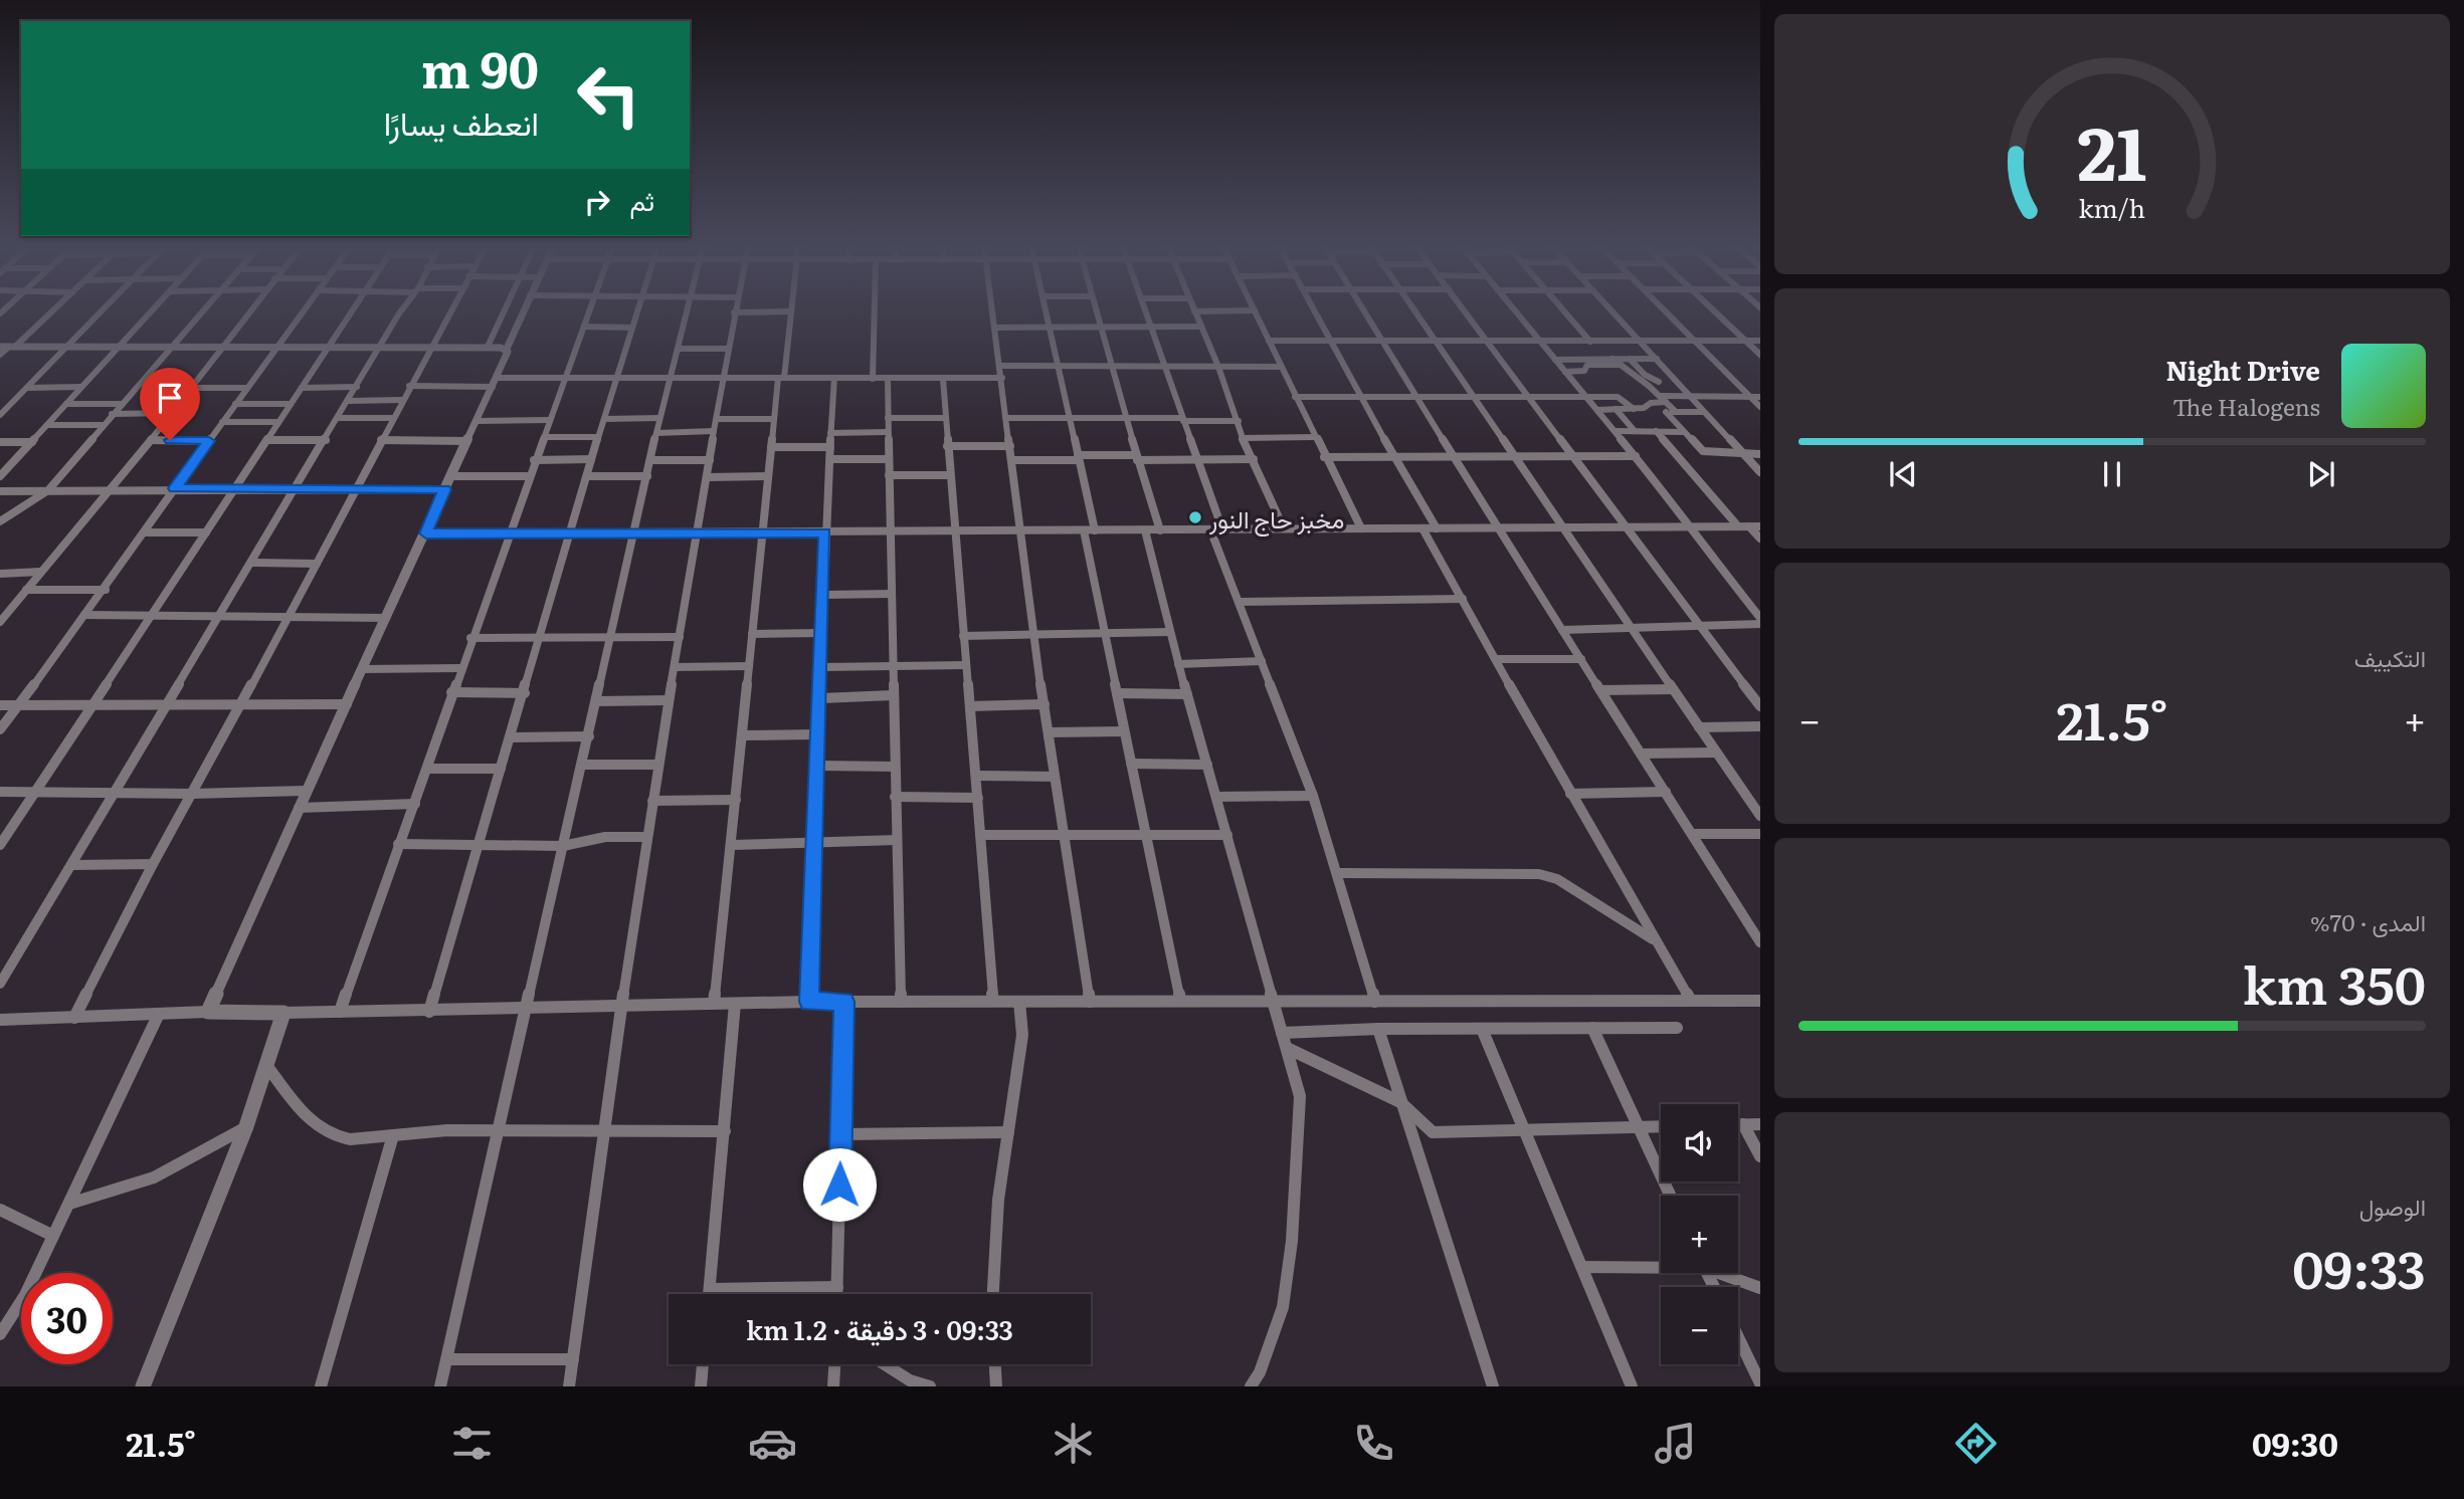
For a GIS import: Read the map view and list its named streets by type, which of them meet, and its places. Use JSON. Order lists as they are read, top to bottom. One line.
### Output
{"places":["مخبز حاج النور"],"page":{"turn":["90 m","انعطف يسارًا"],"then":"ثم","song":["Night Drive","The Halogens"],"tile":["التكييف",["المدى · 70%","350 km"],["الوصول","09:33"]],"heat":["−","21.5°","+"],"map_buttons":["+","−"],"limit":"30","trip":"09:33 · 3 دقيقة · 1.2 km","tabs":["09:30","21.5°"],"gauge":["21","km/h"]}}
